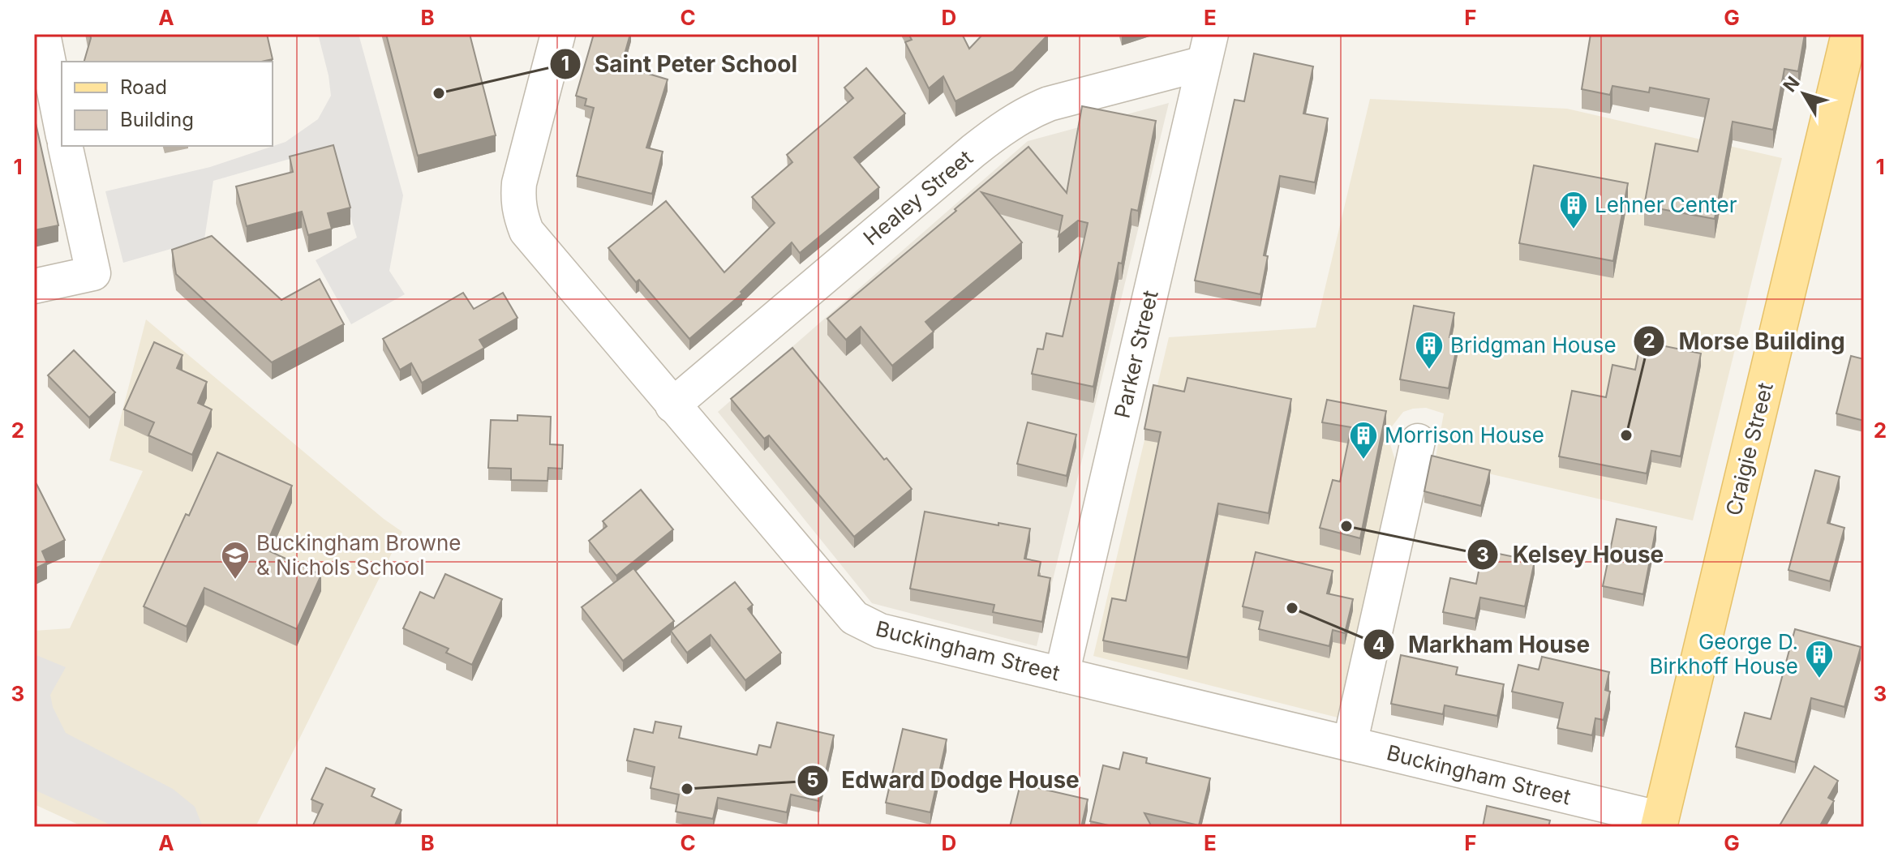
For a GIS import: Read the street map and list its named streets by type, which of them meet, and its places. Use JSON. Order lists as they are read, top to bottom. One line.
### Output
{"streets":{"main road":["Craigie Street"],"street":["Healey Street","Parker Street","Buckingham Street"]},"crossings":[["Healey Street","Parker Street"],["Healey Street","Buckingham Street"],["Parker Street","Buckingham Street"],["Craigie Street","Buckingham Street"]],"places":{"other":["Saint Peter School","Morse Building","Kelsey House","Markham House","Edward Dodge House"],"building":["Lehner Center","Bridgman House","Morrison House","George D. Birkhoff House"],"school or university":["Buckingham Browne & Nichols School"]},"legend":["Road","Building"],"north":"top left","grid":{"columns":["A","B","C","D","E","F","G"],"rows":["1","2","3"]}}
